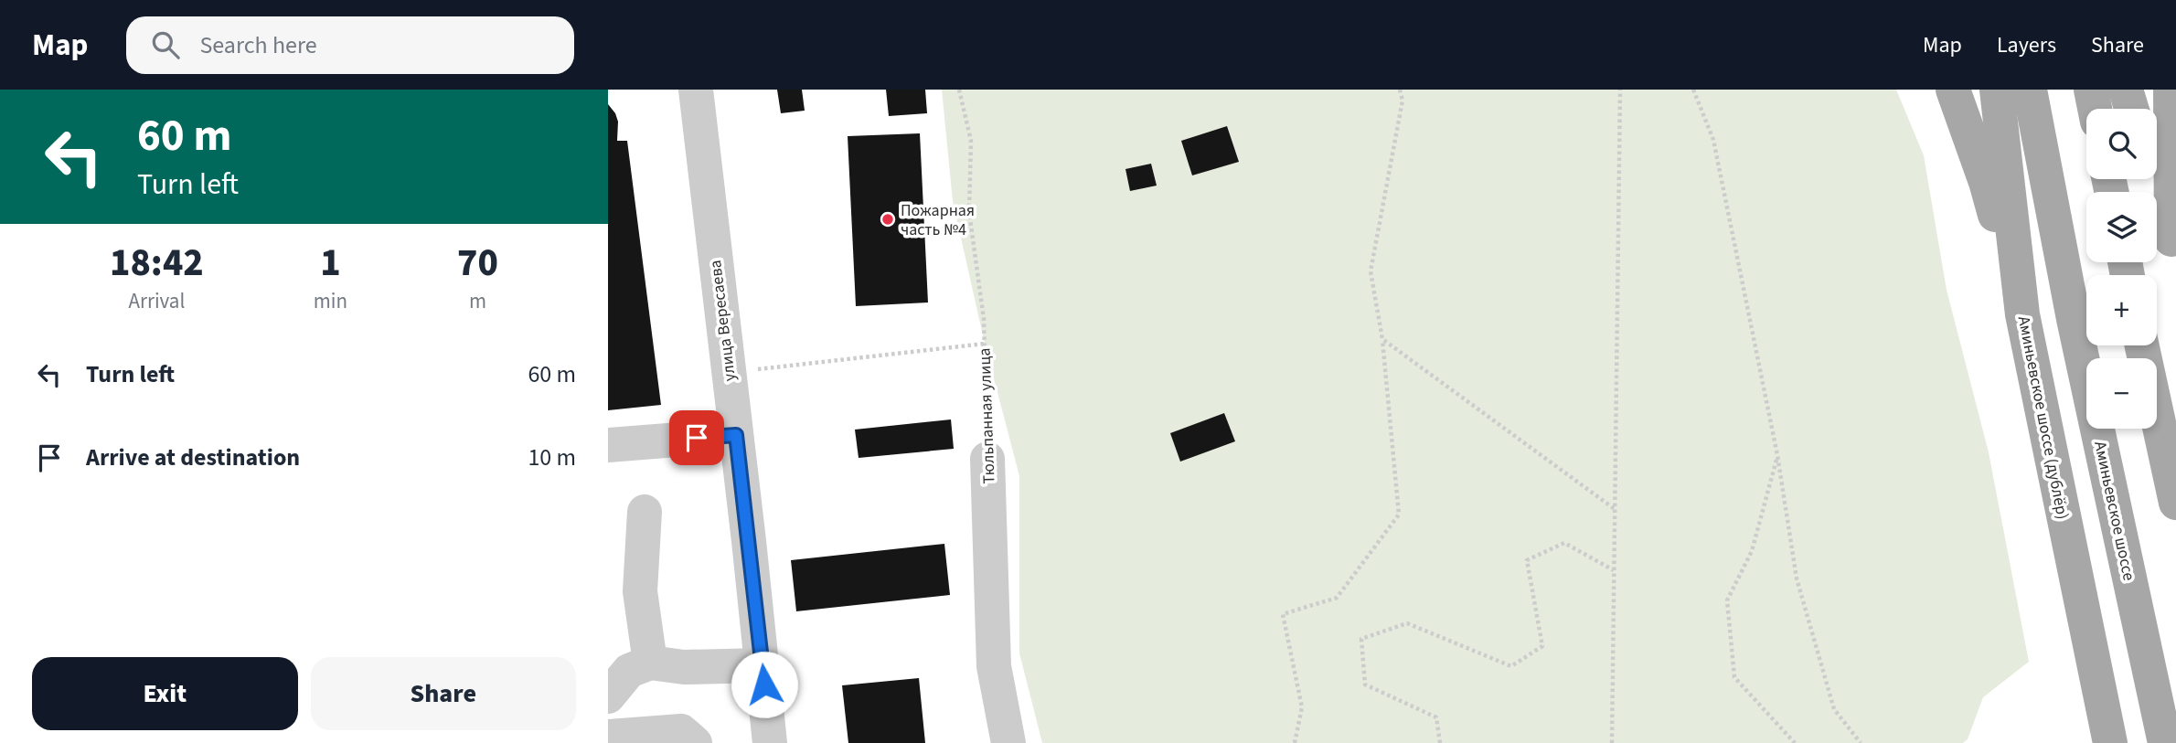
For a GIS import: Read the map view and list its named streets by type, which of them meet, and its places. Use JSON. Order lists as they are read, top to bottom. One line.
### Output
{"streets":{"main road":["Аминьевское шоссе (дублёр)","Аминьевское шоссе"],"street":["улица Вересаева","Тюльпанная улица"]},"places":["Пожарная часть №4"],"page":{"header":"Map","search":"Search here","nav":["Map","Layers","Share"],"turn":["60 m","Turn left"],"map_buttons":["+","−"],"eta":["18:42","Arrival","1","min","70","m"],"list":[{"name":"Turn left","value":"60 m"},{"name":"Arrive at destination","value":"10 m"}],"buttons":["Exit","Share"]}}
